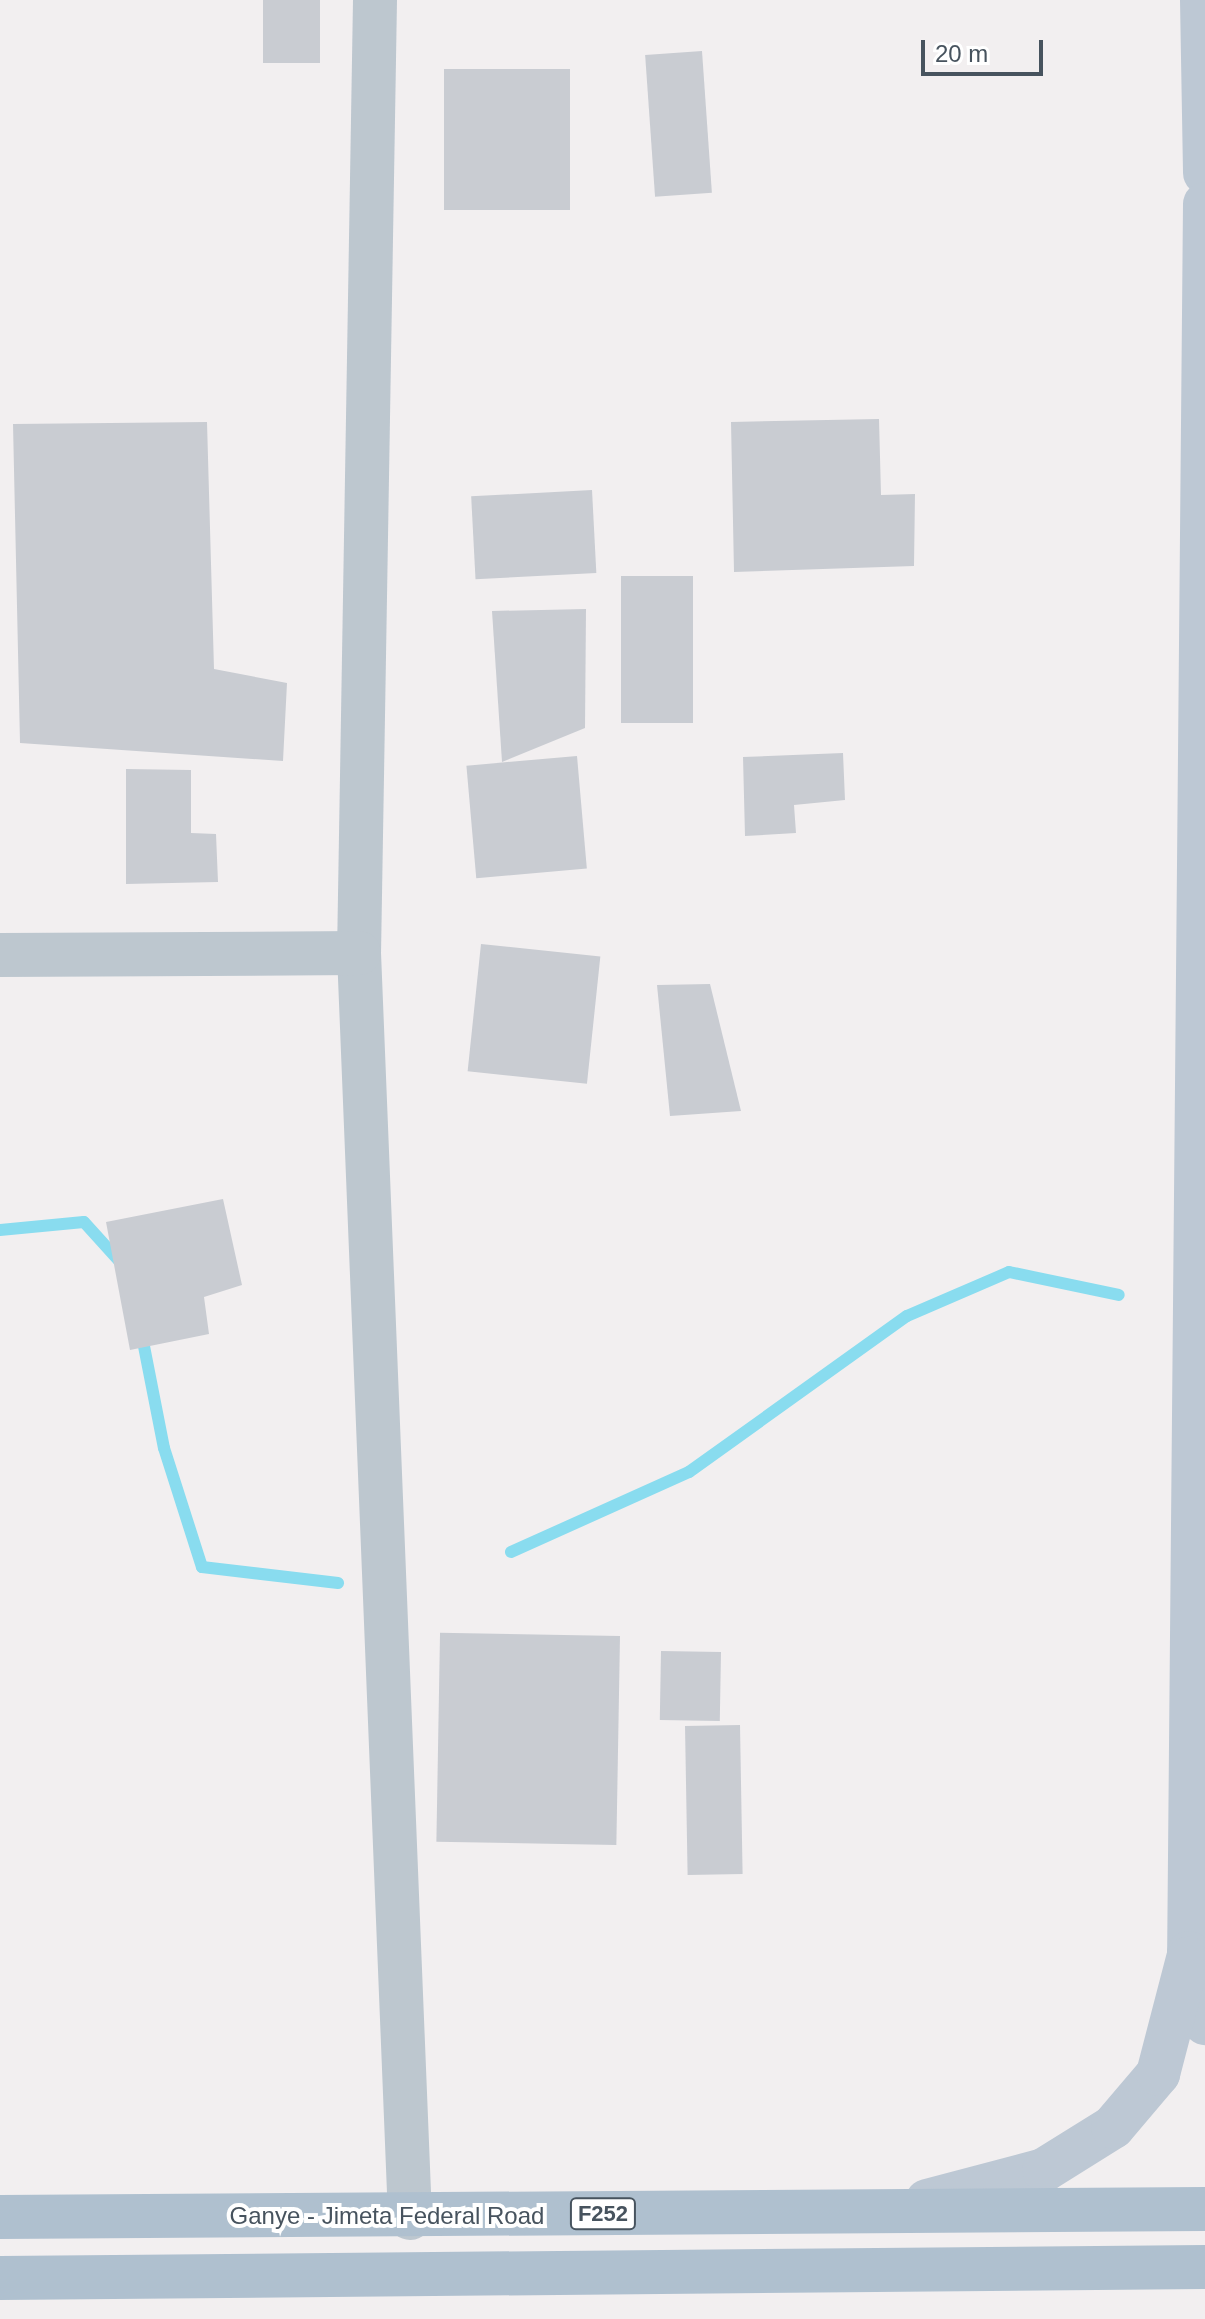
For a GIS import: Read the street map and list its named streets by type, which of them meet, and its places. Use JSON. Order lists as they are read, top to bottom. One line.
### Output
{"streets":{"main road":["F252","Ganye - Jimeta Federal Road"]},"scale_bar":"20 m"}
